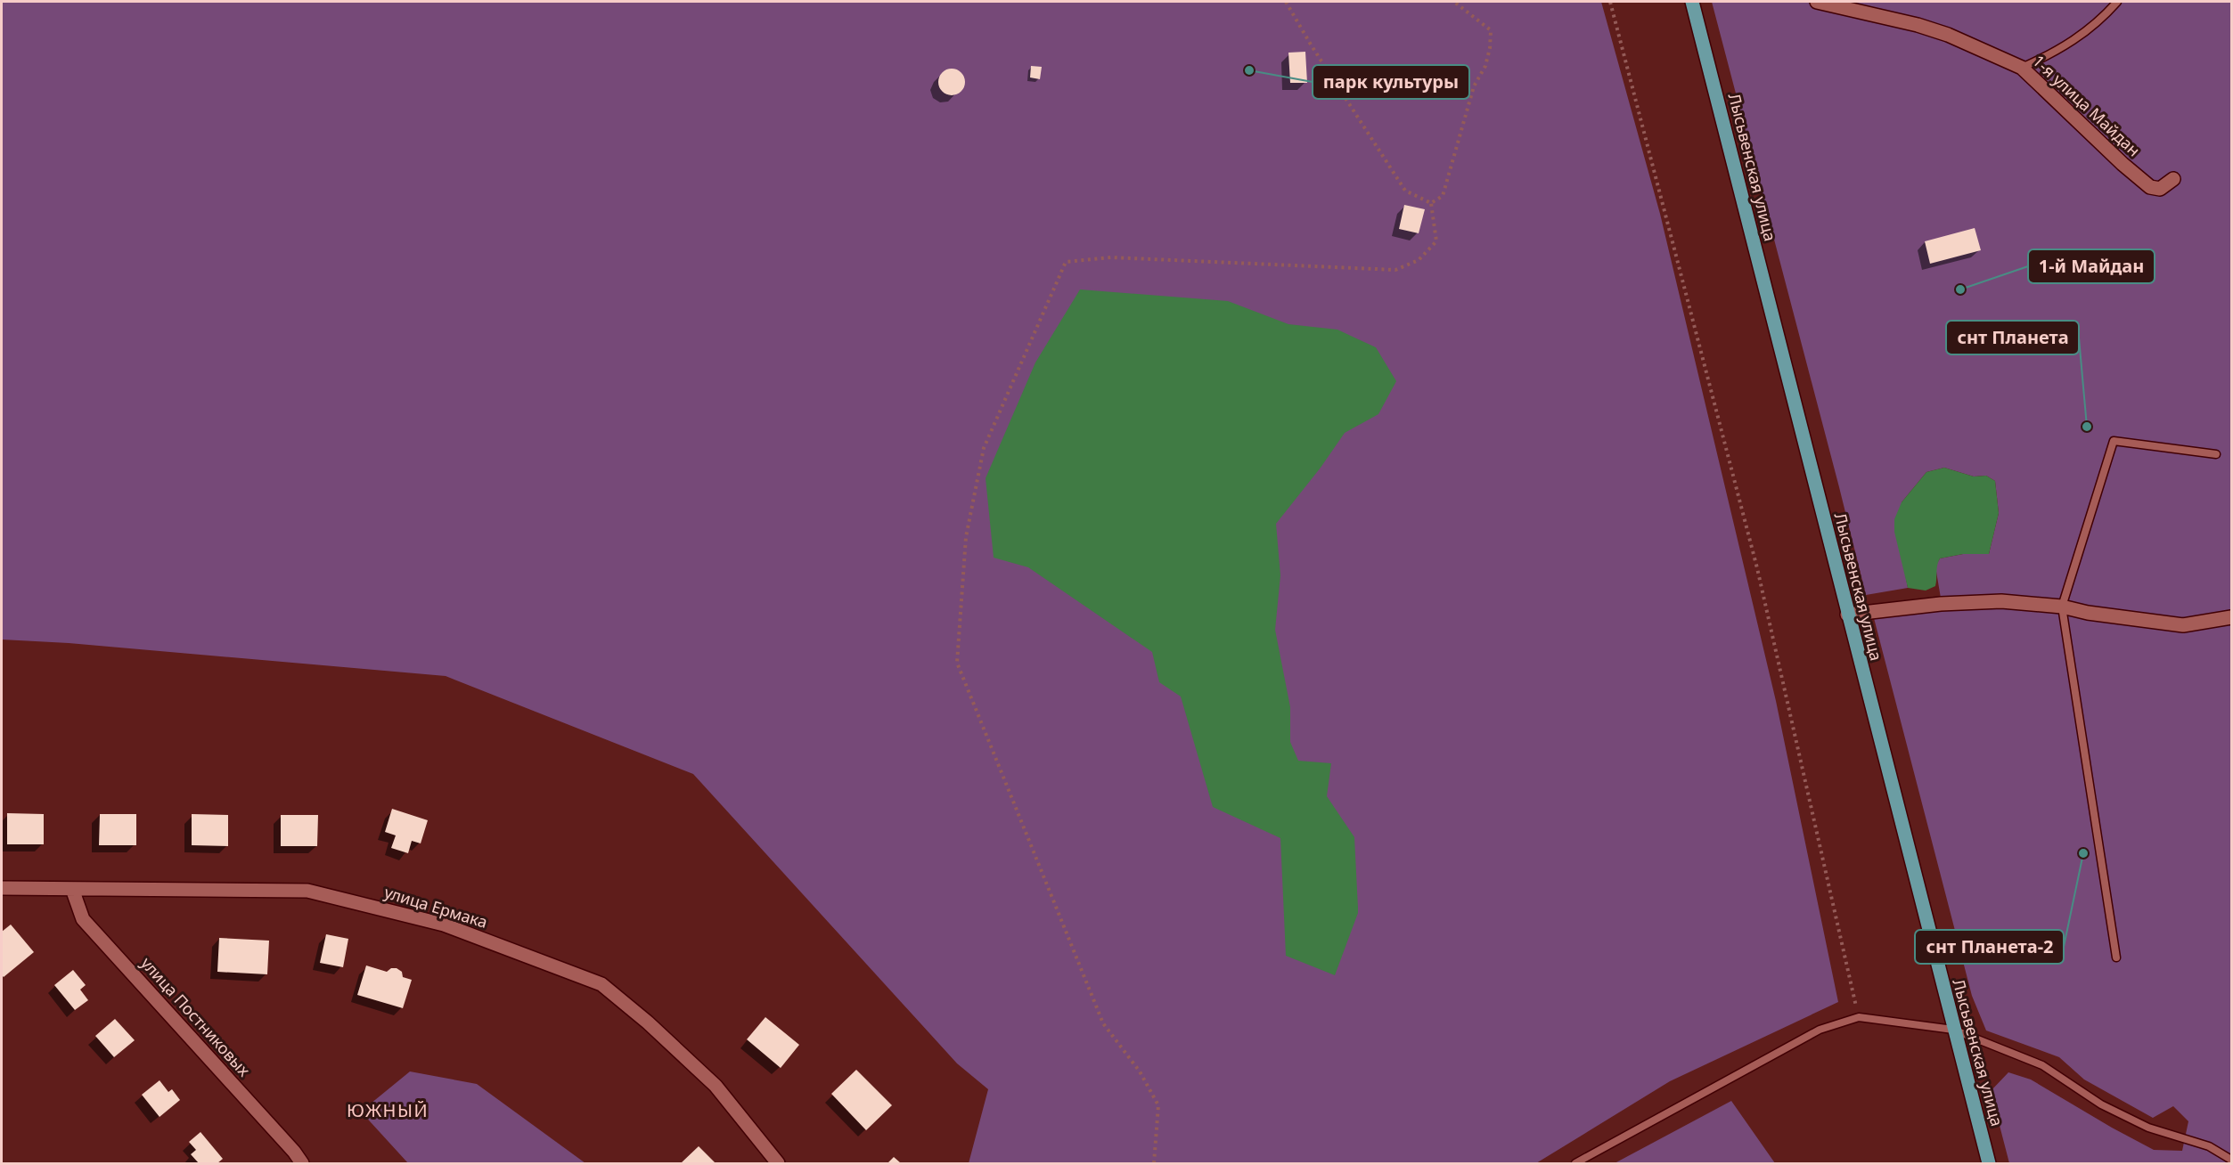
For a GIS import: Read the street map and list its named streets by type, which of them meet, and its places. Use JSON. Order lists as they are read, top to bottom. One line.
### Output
{"streets":{"main road":["Лысьвенская улица"],"street":["1-я улица Майдан","улица Ермака","улица Постниковых"]},"crossings":[["улица Ермака","улица Постниковых"]],"districts":["ЮЖНЫЙ"],"places":["парк культуры","1-й Майдан","снт Планета","снт Планета-2"]}
